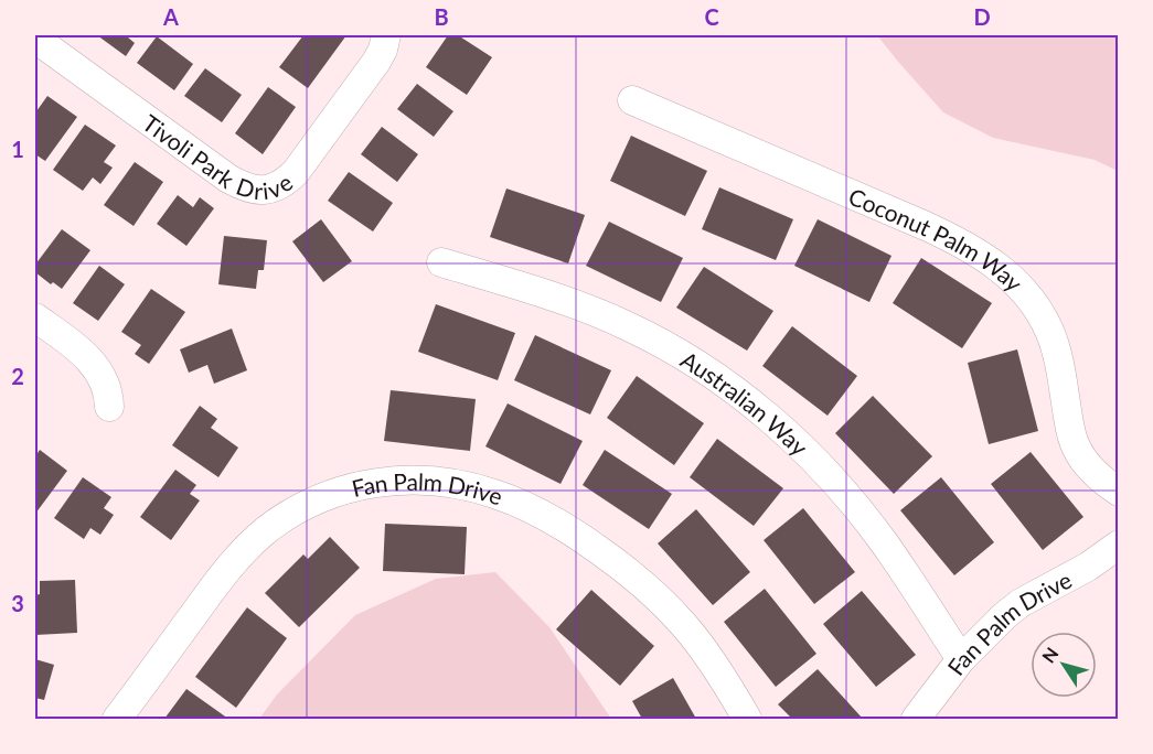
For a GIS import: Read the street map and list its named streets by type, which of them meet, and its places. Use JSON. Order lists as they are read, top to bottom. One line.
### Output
{"streets":{"street":["Tivoli Park Drive","Coconut Palm Way","Australian Way","Fan Palm Drive"]},"crossings":[["Australian Way","Fan Palm Drive"]],"north":"top left","grid":{"columns":["A","B","C","D"],"rows":["1","2","3"]}}
